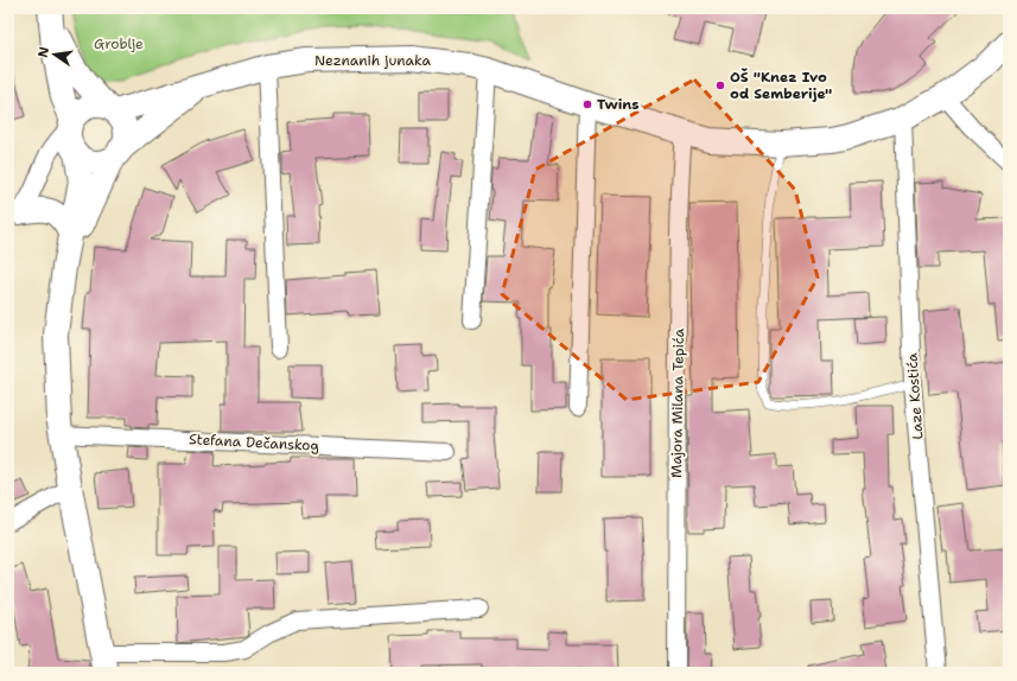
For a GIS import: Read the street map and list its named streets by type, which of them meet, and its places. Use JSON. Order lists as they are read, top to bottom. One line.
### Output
{"streets":{"main road":["Neznanih junaka"],"street":["Laze Kostića","Majora Milana Tepića","Stefana Dečanskog"]},"crossings":[["Neznanih junaka","Laze Kostića"],["Neznanih junaka","Majora Milana Tepića"]],"parks":["Groblje"],"places":["OŠ \"Knez Ivo od Semberije\"","Twins"],"north":"left"}
